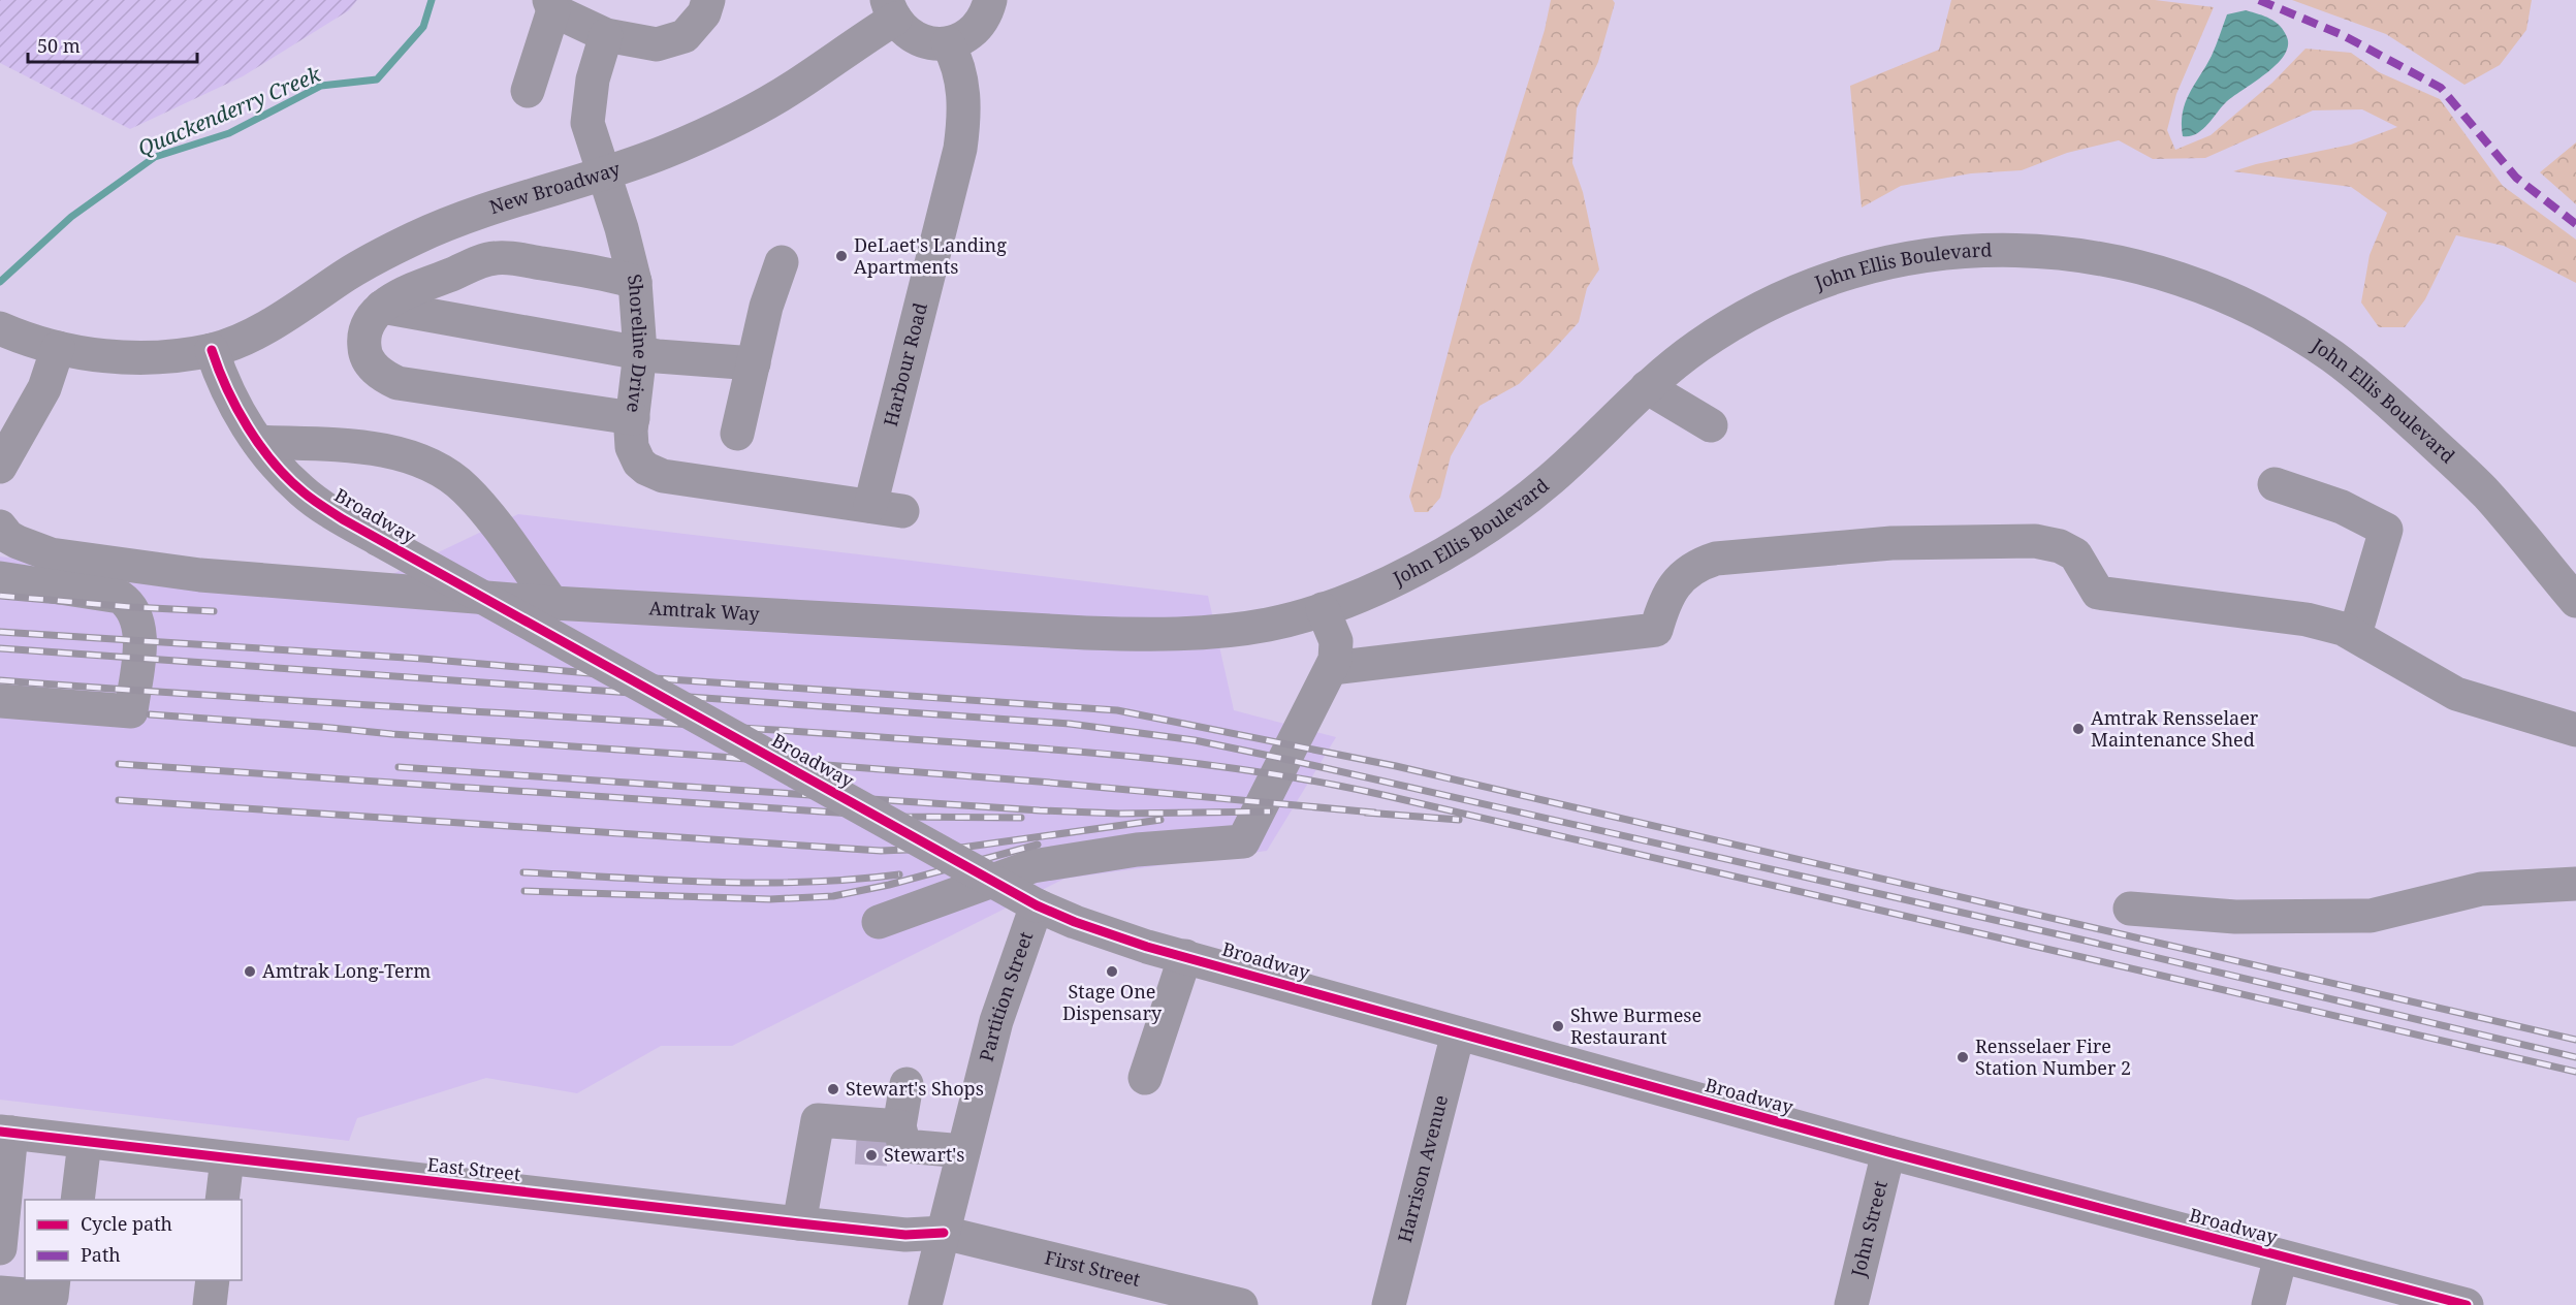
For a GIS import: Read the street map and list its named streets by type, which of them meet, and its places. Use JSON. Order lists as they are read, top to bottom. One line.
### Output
{"streets":{"street":["New Broadway","John Ellis Boulevard","Shoreline Drive","Harbour Road","Broadway","Amtrak Way","Partition Street","Harrison Avenue","East Street","John Street","First Street"]},"crossings":[["New Broadway","Shoreline Drive"],["New Broadway","Harbour Road"],["New Broadway","Broadway"],["John Ellis Boulevard","Amtrak Way"],["Shoreline Drive","Harbour Road"],["Broadway","Partition Street"],["Broadway","Harrison Avenue"],["Broadway","John Street"],["Partition Street","East Street"],["Partition Street","First Street"],["East Street","First Street"]],"water":["Quackenderry Creek"],"places":["DeLaet's Landing Apartments","Amtrak Rensselaer Maintenance Shed","Amtrak Long-Term","Stage One Dispensary","Shwe Burmese Restaurant","Rensselaer Fire Station Number 2","Stewart's Shops","Stewart's"],"legend":["Cycle path","Path"],"scale_bar":"50 m"}
